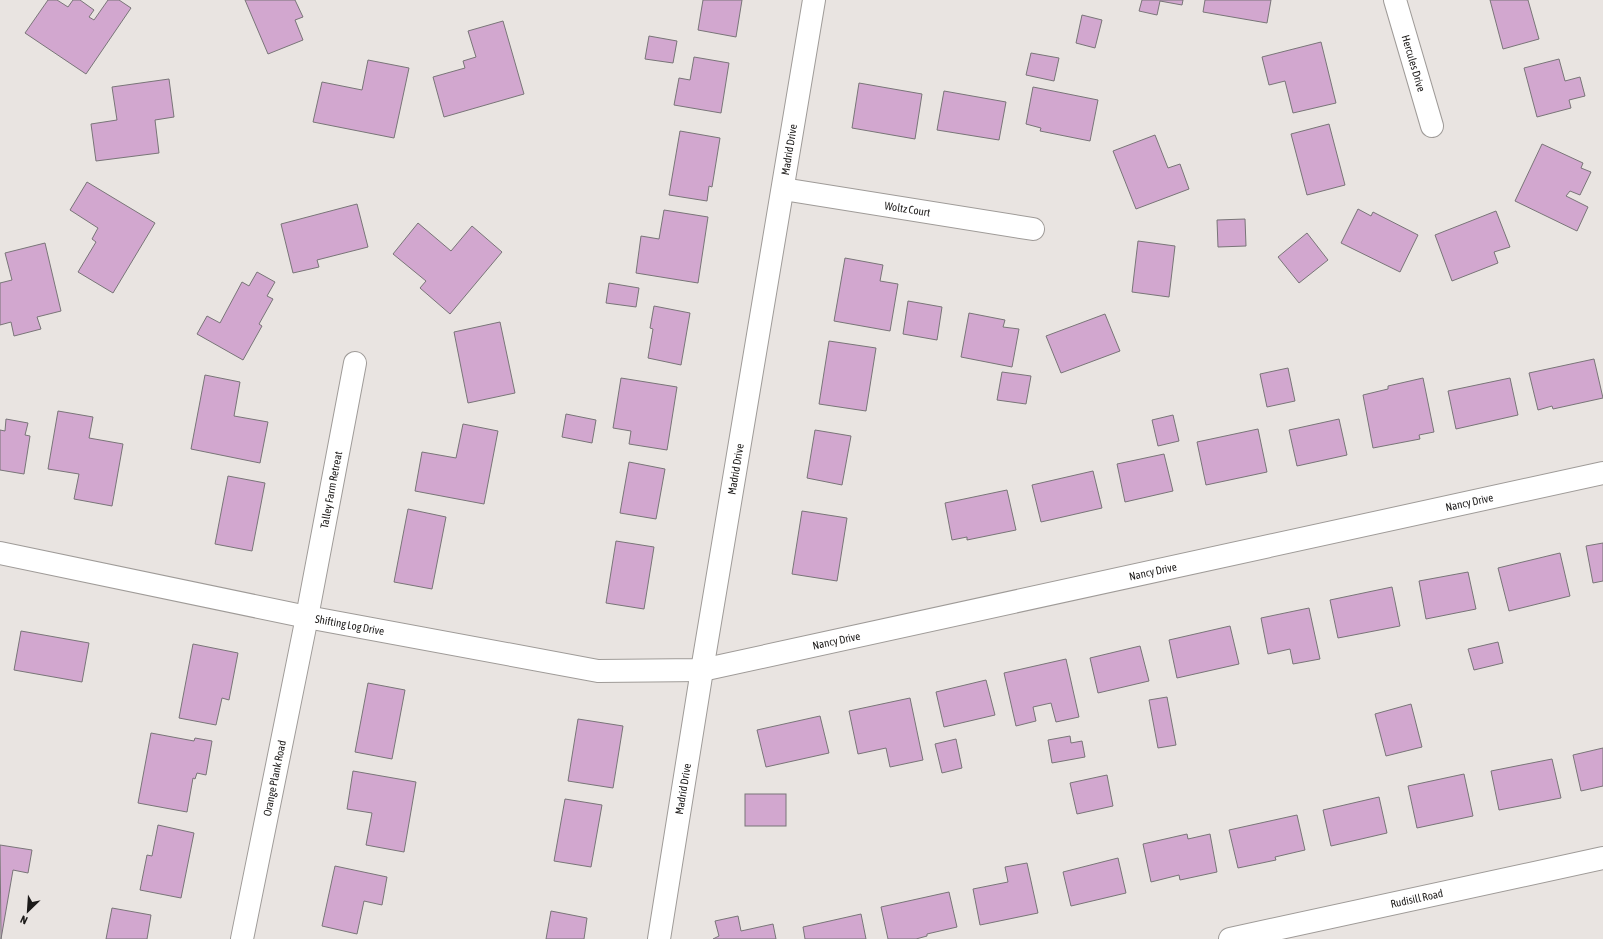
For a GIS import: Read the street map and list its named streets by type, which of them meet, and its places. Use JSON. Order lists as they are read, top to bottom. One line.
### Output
{"streets":{"street":["Hercules Drive","Madrid Drive","Woltz Court","Talley Farm Retreat","Nancy Drive","Shifting Log Drive","Orange Plank Road","Rudisill Road"]},"crossings":[["Madrid Drive","Woltz Court"],["Madrid Drive","Nancy Drive"],["Madrid Drive","Shifting Log Drive"],["Talley Farm Retreat","Shifting Log Drive"],["Talley Farm Retreat","Orange Plank Road"],["Nancy Drive","Shifting Log Drive"],["Shifting Log Drive","Orange Plank Road"]],"north":"bottom left"}
